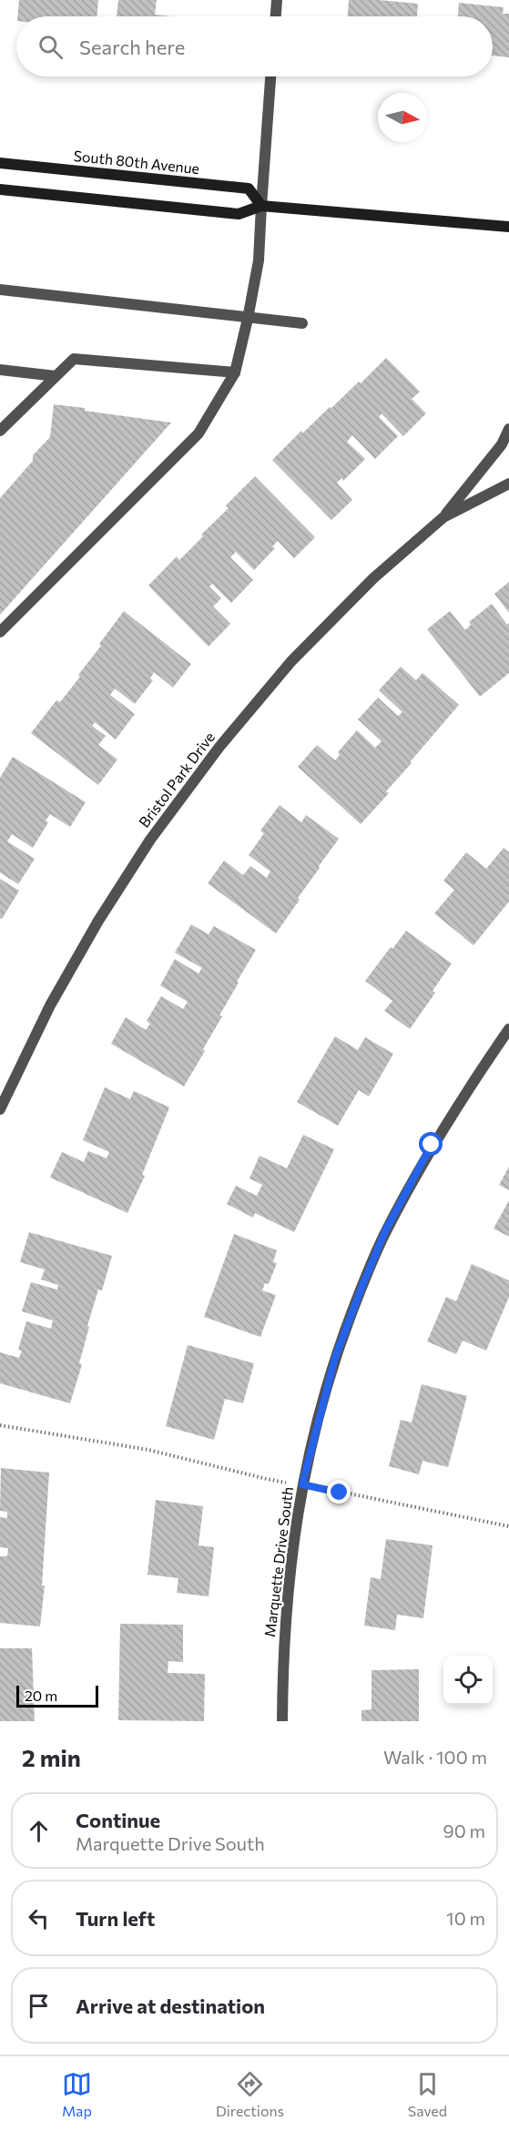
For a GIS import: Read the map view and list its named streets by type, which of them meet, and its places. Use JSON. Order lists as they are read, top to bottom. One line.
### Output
{"streets":{"street":["South 80th Avenue","Bristol Park Drive","Marquette Drive South"]},"scale_bar":"20 m","north":"right","page":{"search":"Search here","scale":"20 m","heading":["2 min","Walk · 100 m"],"list":[["Continue","Marquette Drive South","90 m"],["Turn left","10 m"],"Arrive at destination"],"nav":["Map","Directions","Saved"]}}
